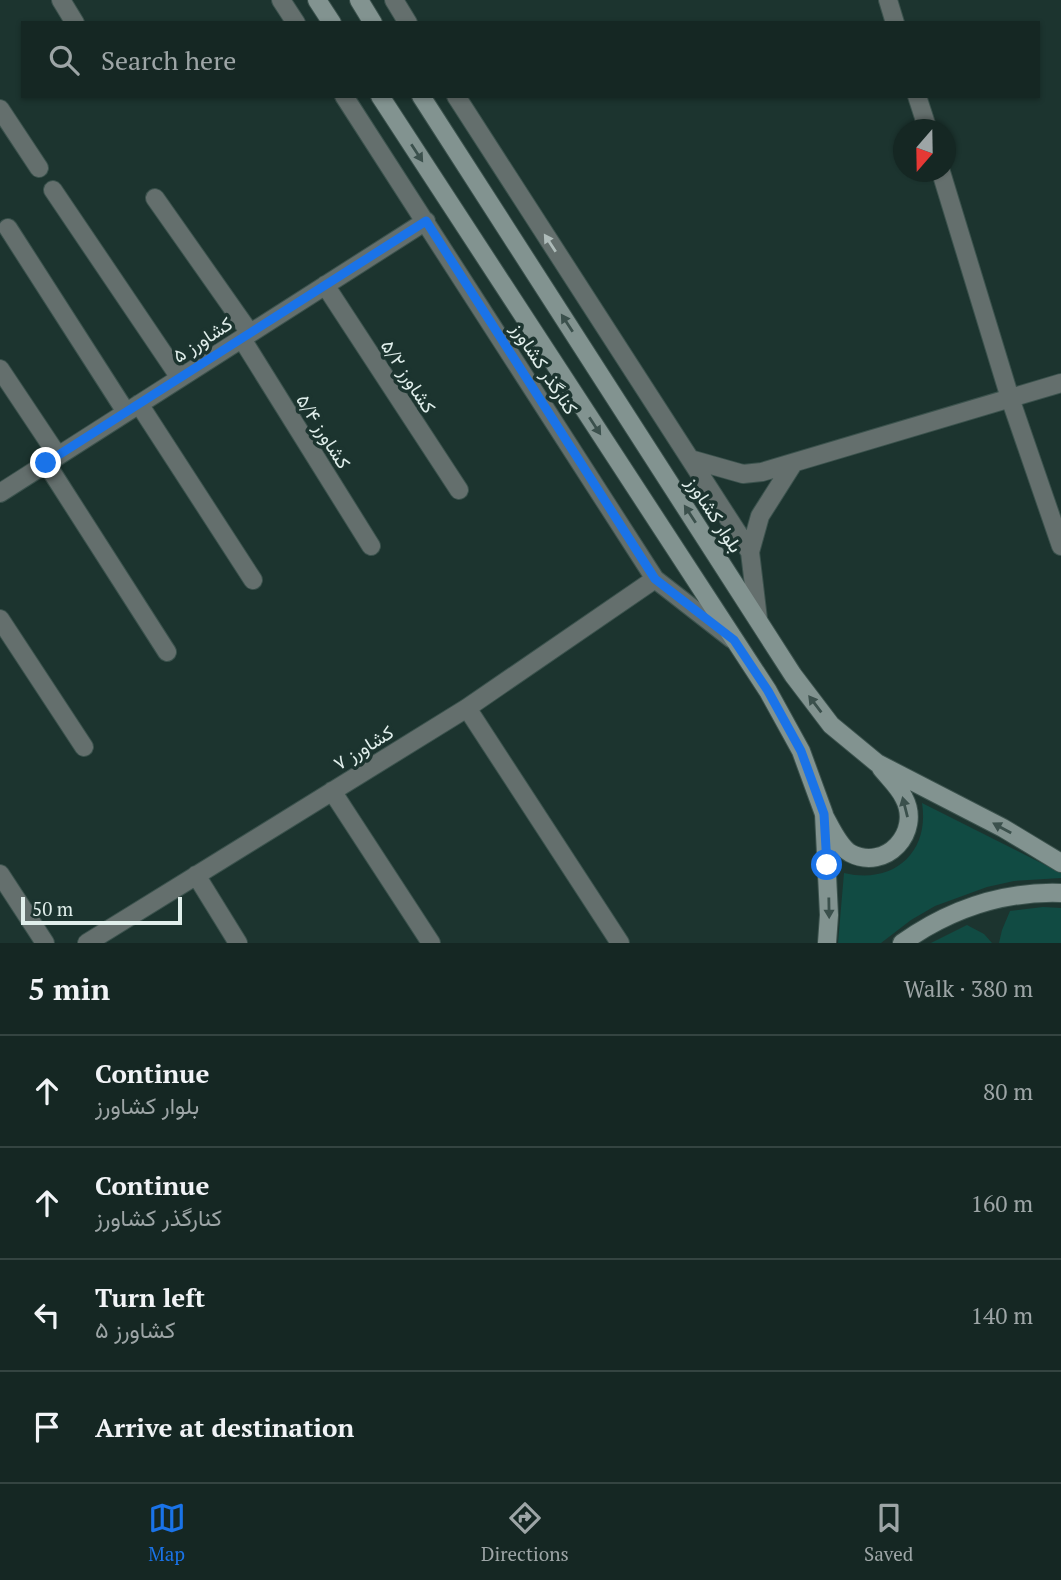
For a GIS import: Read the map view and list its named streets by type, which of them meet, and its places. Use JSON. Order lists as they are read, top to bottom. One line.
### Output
{"streets":{"main road":["بلوار کشاورز"],"street":["کشاورز ۵","کنارگذر کشاورز","کشاورز ۵/۲","کشاورز ۵/۴","کشاورز ۷"]},"crossings":[["کشاورز ۵","کنارگذر کشاورز"],["کشاورز ۵","کشاورز ۵/۲"],["کشاورز ۵","کشاورز ۵/۴"],["کنارگذر کشاورز","کشاورز ۷"]],"scale_bar":"50 m","north":"bottom","page":{"search":"Search here","scale":"50 m","heading":["5 min","Walk · 380 m"],"list":[["Continue","بلوار کشاورز","80 m"],["Continue","کنارگذر کشاورز","160 m"],["Turn left","کشاورز ۵","140 m"],"Arrive at destination"],"nav":["Map","Directions","Saved"]}}
